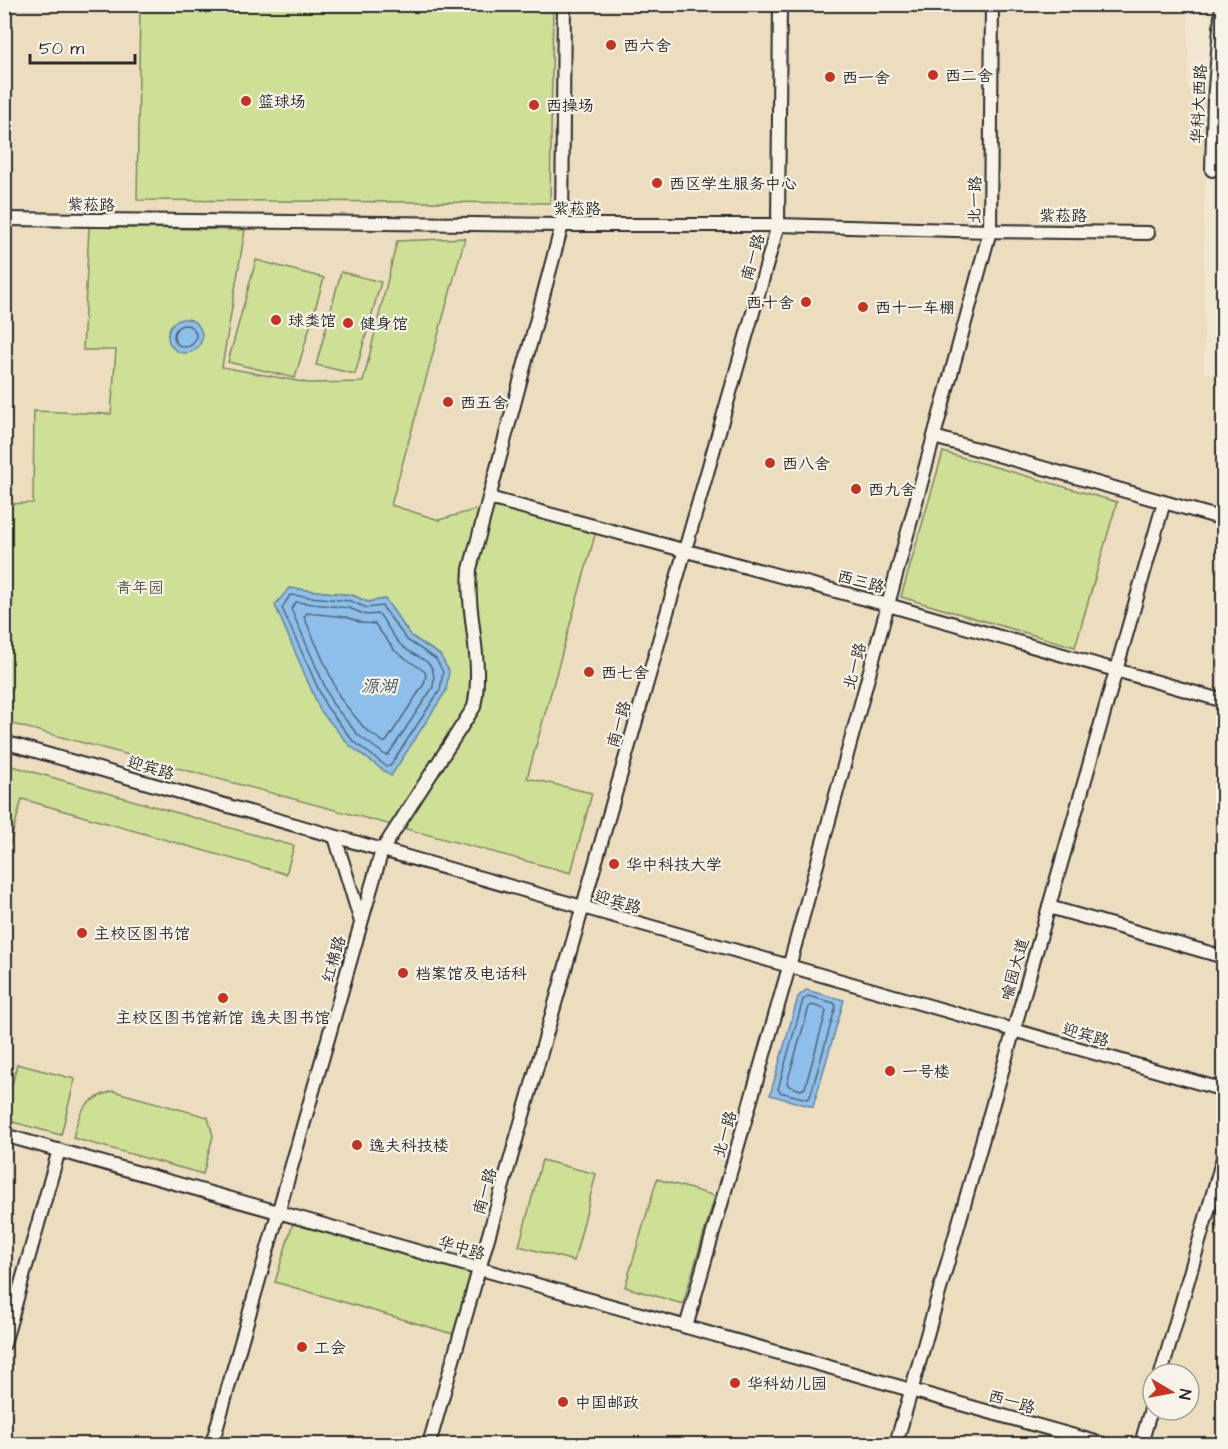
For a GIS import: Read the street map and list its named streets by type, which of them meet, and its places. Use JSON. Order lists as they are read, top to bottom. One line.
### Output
{"streets":{"street":["华科大西路","北一路","紫菘路","南一路","西三路","迎宾路","红棉路","喻园大道","华中路","西一路"]},"crossings":[["北一路","紫菘路"],["北一路","西三路"],["北一路","迎宾路"],["北一路","华中路"],["紫菘路","南一路"],["紫菘路","红棉路"],["南一路","西三路"],["南一路","迎宾路"],["南一路","华中路"],["西三路","红棉路"],["西三路","喻园大道"],["迎宾路","红棉路"],["迎宾路","喻园大道"],["红棉路","华中路"],["喻园大道","华中路"],["喻园大道","西一路"],["华中路","西一路"]],"water":["源湖"],"parks":["青年园"],"places":["西六舍","西二舍","西一舍","篮球场","西操场","西区学生服务中心","西十舍","西十一车棚","球类馆","健身馆","西五舍","西八舍","西九舍","西七舍","华中科技大学","主校区图书馆","档案馆及电话科","主校区图书馆新馆 逸夫图书馆","一号楼","逸夫科技楼","工会","华科幼儿园","中国邮政"],"scale_bar":"50 m","north":"right"}
